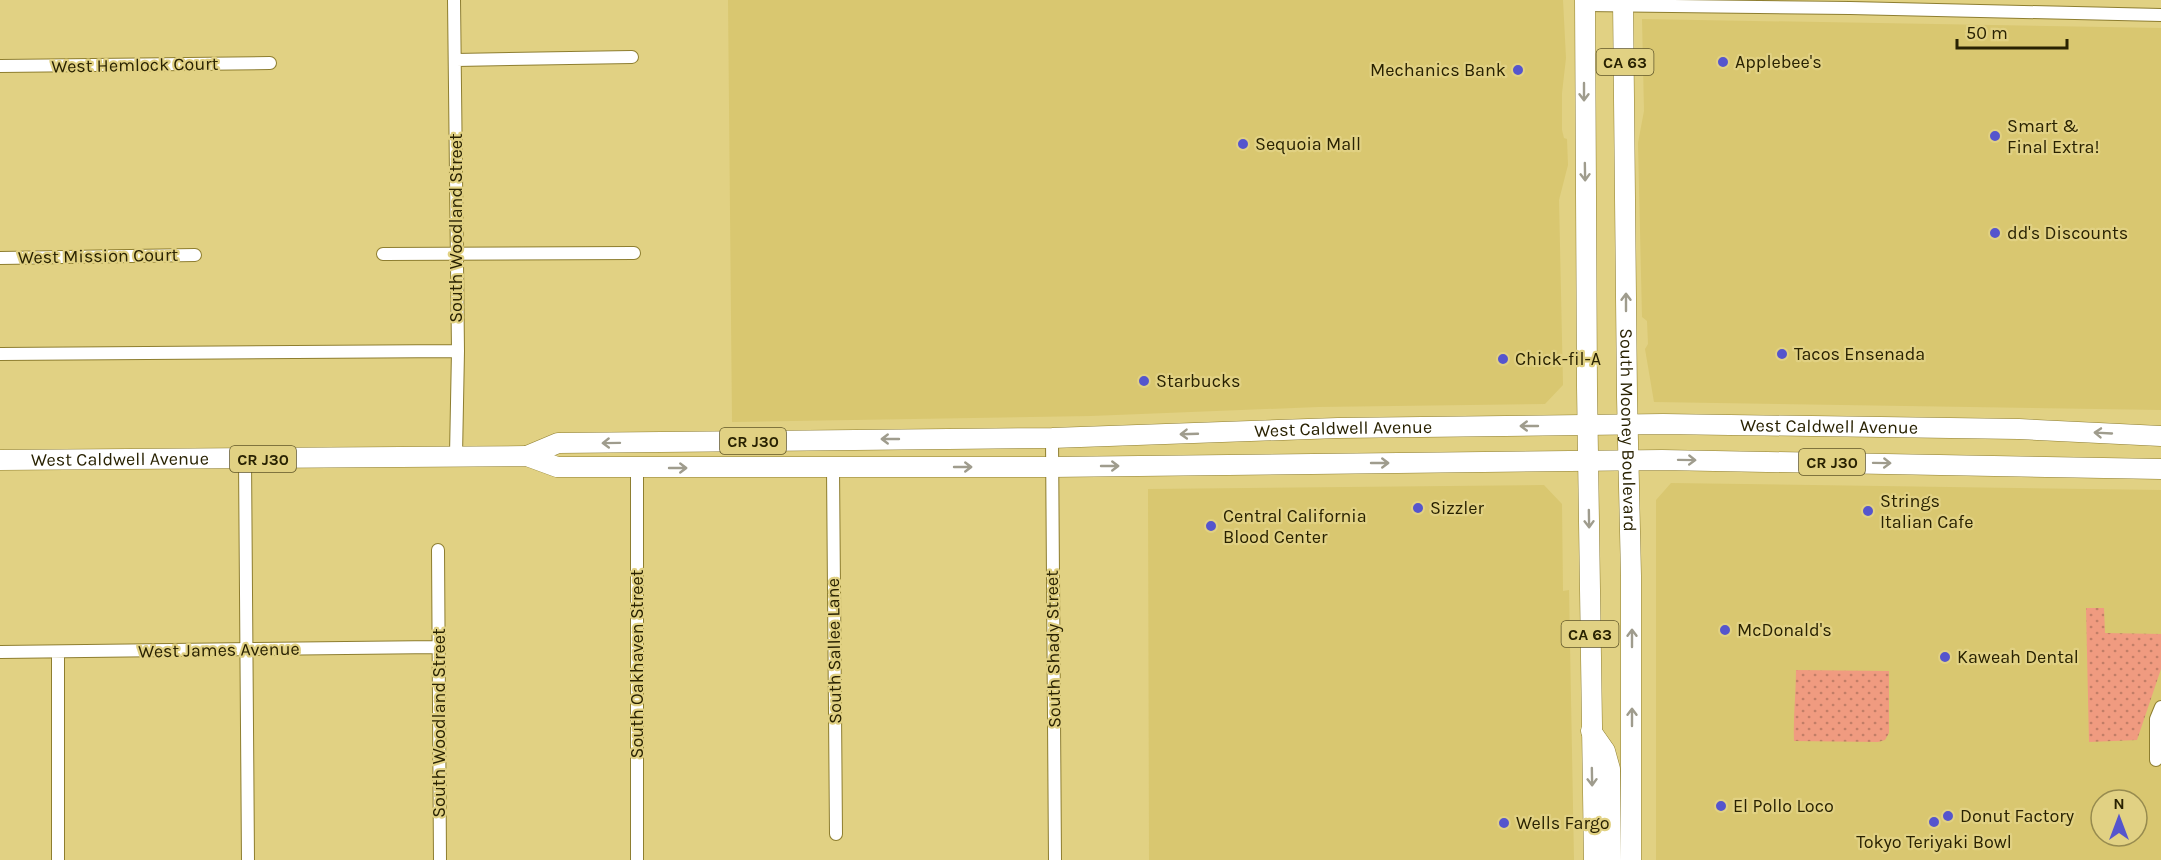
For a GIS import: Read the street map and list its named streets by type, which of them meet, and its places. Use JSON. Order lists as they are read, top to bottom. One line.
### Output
{"streets":{"main road":["CA 63","West Caldwell Avenue","South Mooney Boulevard","CR J30"],"street":["West Hemlock Court","South Woodland Street","West Mission Court","South Shady Street","West James Avenue","South Sallee Lane","South Oakhaven Street"]},"crossings":[["CA 63","West Caldwell Avenue"],["South Woodland Street","West Caldwell Avenue"],["South Woodland Street","West James Avenue"],["West Caldwell Avenue","South Mooney Boulevard"],["West Caldwell Avenue","South Shady Street"],["West Caldwell Avenue","South Sallee Lane"],["West Caldwell Avenue","South Oakhaven Street"]],"places":["Applebee's","Mechanics Bank","Smart & Final Extra!","Sequoia Mall","dd's Discounts","Tacos Ensenada","Chick-fil-A","Starbucks","Sizzler","Strings Italian Cafe","Central California Blood Center","McDonald's","Kaweah Dental","El Pollo Loco","Donut Factory","Tokyo Teriyaki Bowl","Wells Fargo"],"scale_bar":"50 m","north":"top"}
